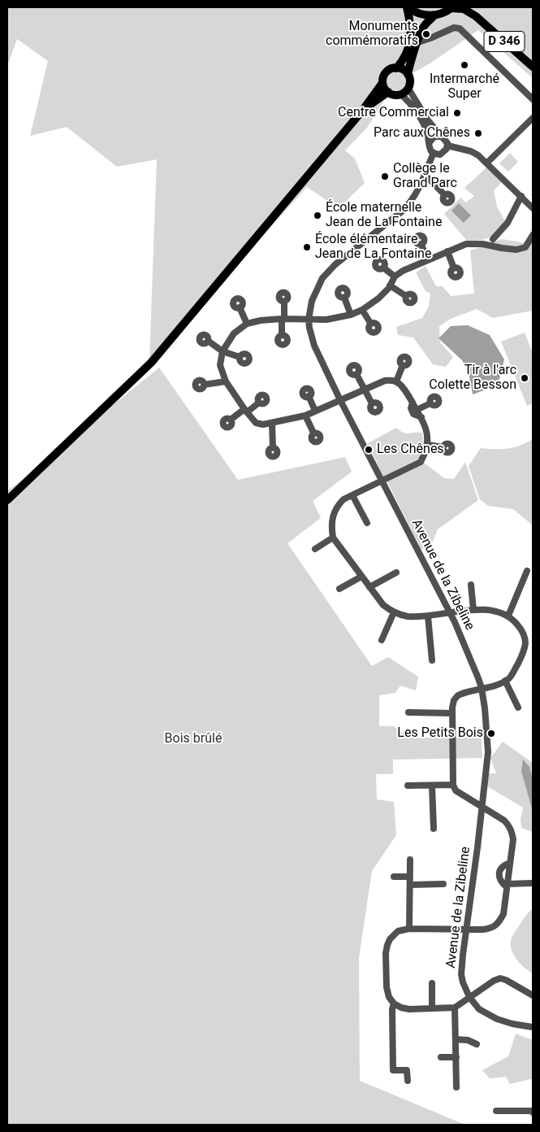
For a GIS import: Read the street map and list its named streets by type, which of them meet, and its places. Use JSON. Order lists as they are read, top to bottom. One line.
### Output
{"streets":{"main road":["D 346"],"street":["Avenue de la Zibeline"]},"parks":["Bois brûlé"],"places":["Monuments commémoratifs","Intermarché Super","Centre Commercial","Parc aux Chênes","Collège le Grand Parc","École maternelle Jean de La Fontaine","École élémentaire Jean de La Fontaine","Tir à l'arc Colette Besson","Les Chênes","Les Petits Bois"]}
